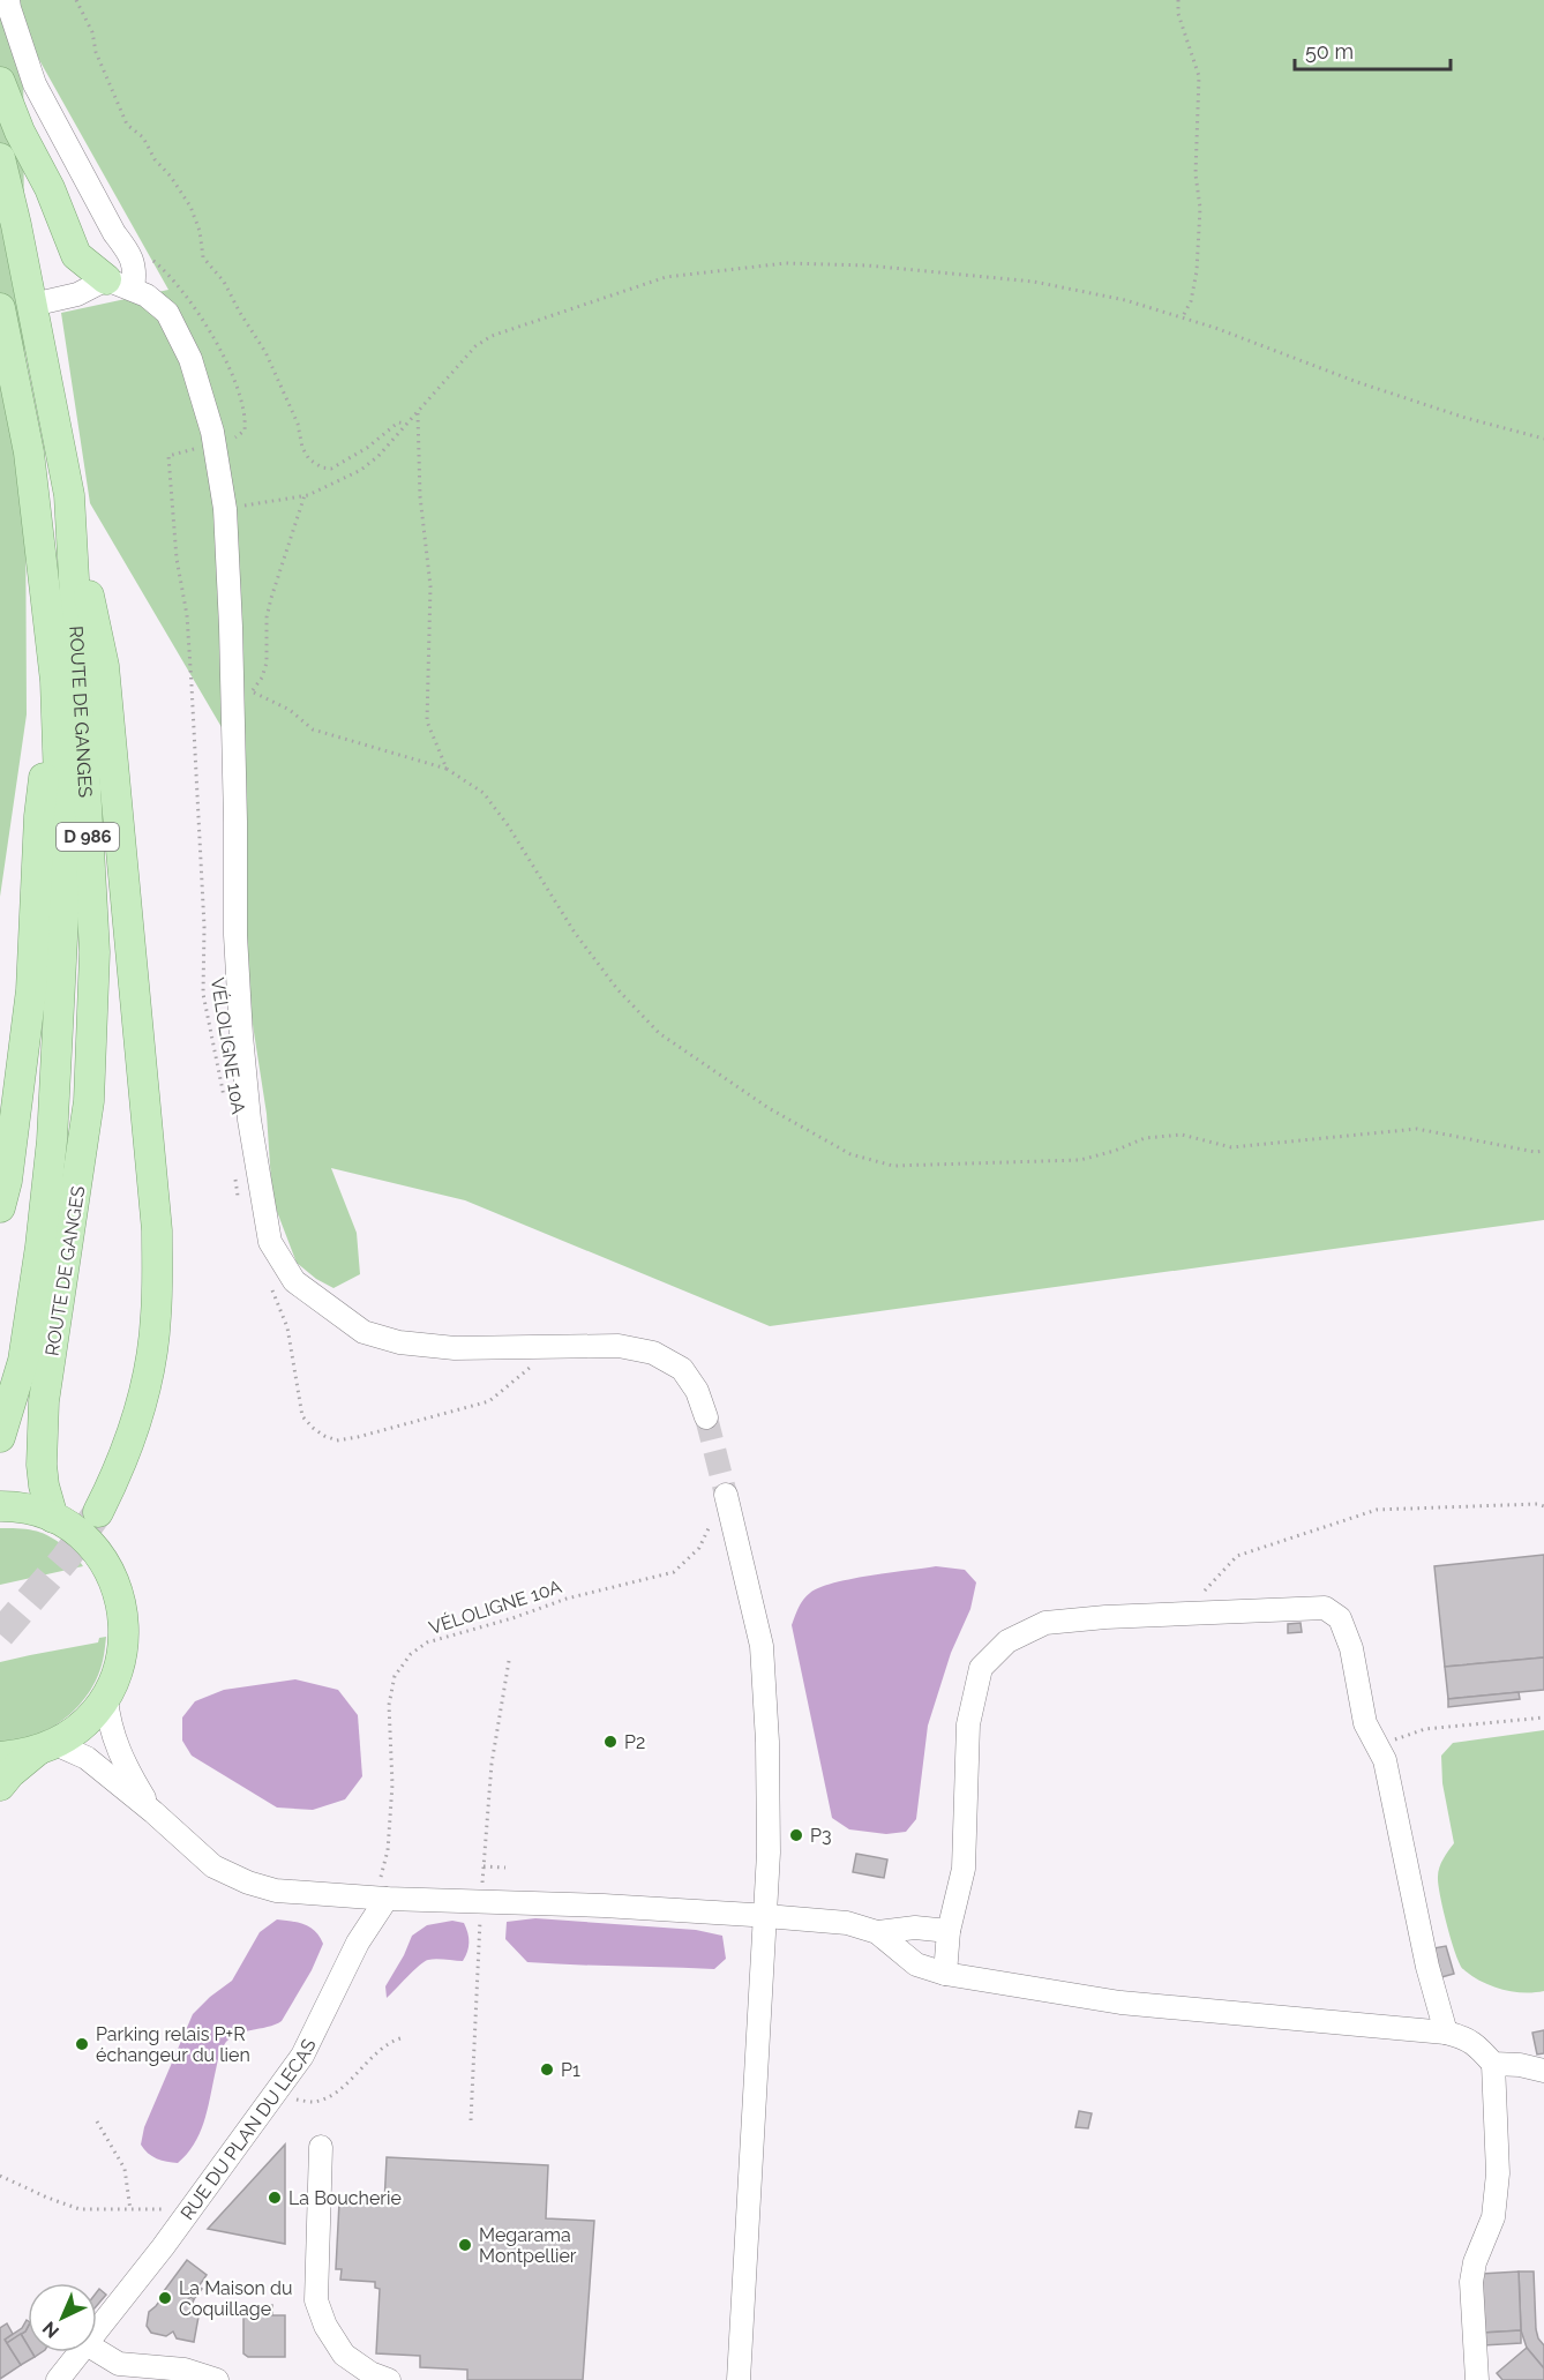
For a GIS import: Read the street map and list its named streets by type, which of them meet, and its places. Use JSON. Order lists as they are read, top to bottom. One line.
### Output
{"streets":{"main road":["ROUTE DE GANGES","D 986"],"street":["RUE DU PLAN DU LECAS"],"path":["VÉLOLIGNE 10A"]},"crossings":[["VÉLOLIGNE 10A","RUE DU PLAN DU LECAS"]],"places":["P2","P3","Parking relais P+R échangeur du lien","P1","La Boucherie","Megarama Montpellier","La Maison du Coquillage"],"scale_bar":"50 m","north":"bottom left"}
